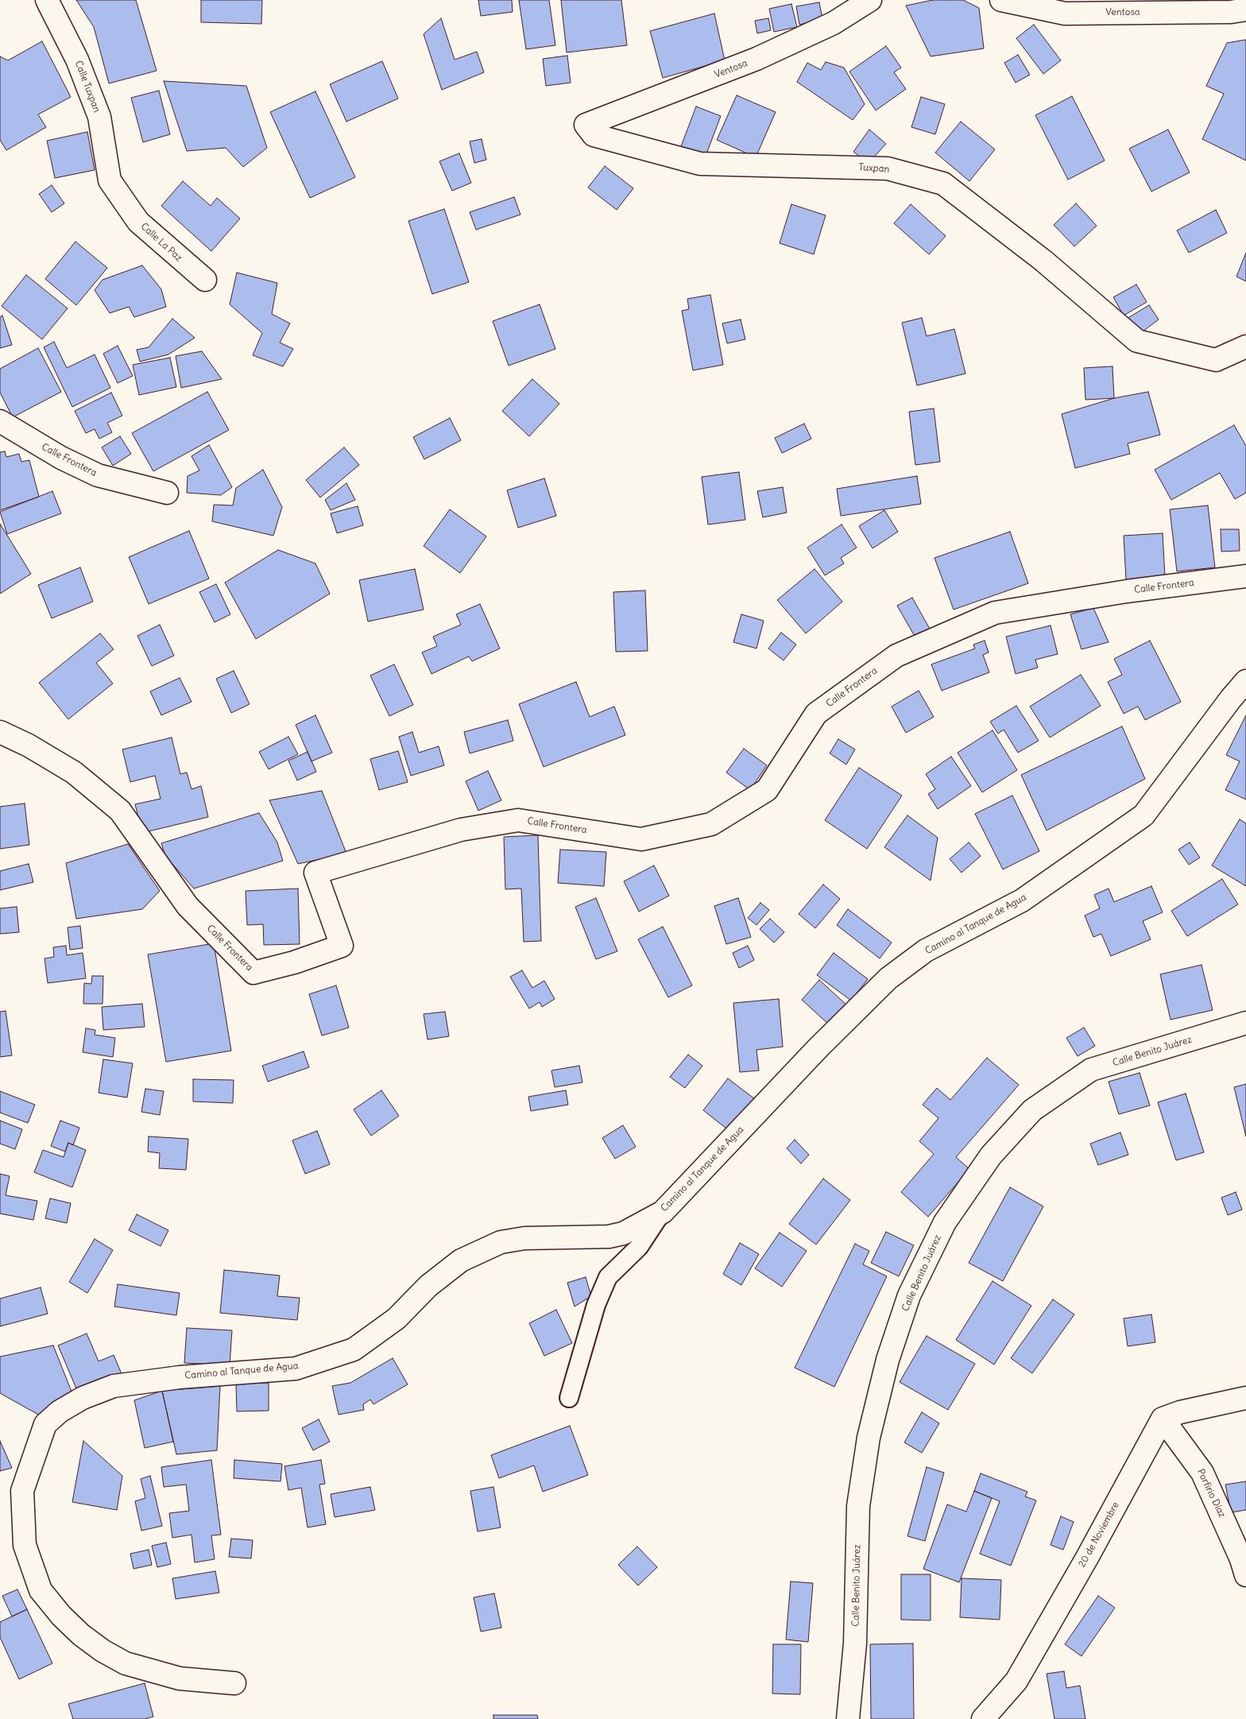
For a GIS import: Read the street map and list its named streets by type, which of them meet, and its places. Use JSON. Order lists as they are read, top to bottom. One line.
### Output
{"streets":{"street":["Ventosa","Calle Tuxpan","Tuxpan","Calle La Paz","Calle Frontera","Camino al Tanque de Agua","Calle Benito Juárez","Porfirio Díaz","20 de Noviembre"]},"crossings":[["Ventosa","Tuxpan"],["Calle Tuxpan","Calle La Paz"],["Porfirio Díaz","20 de Noviembre"]]}
